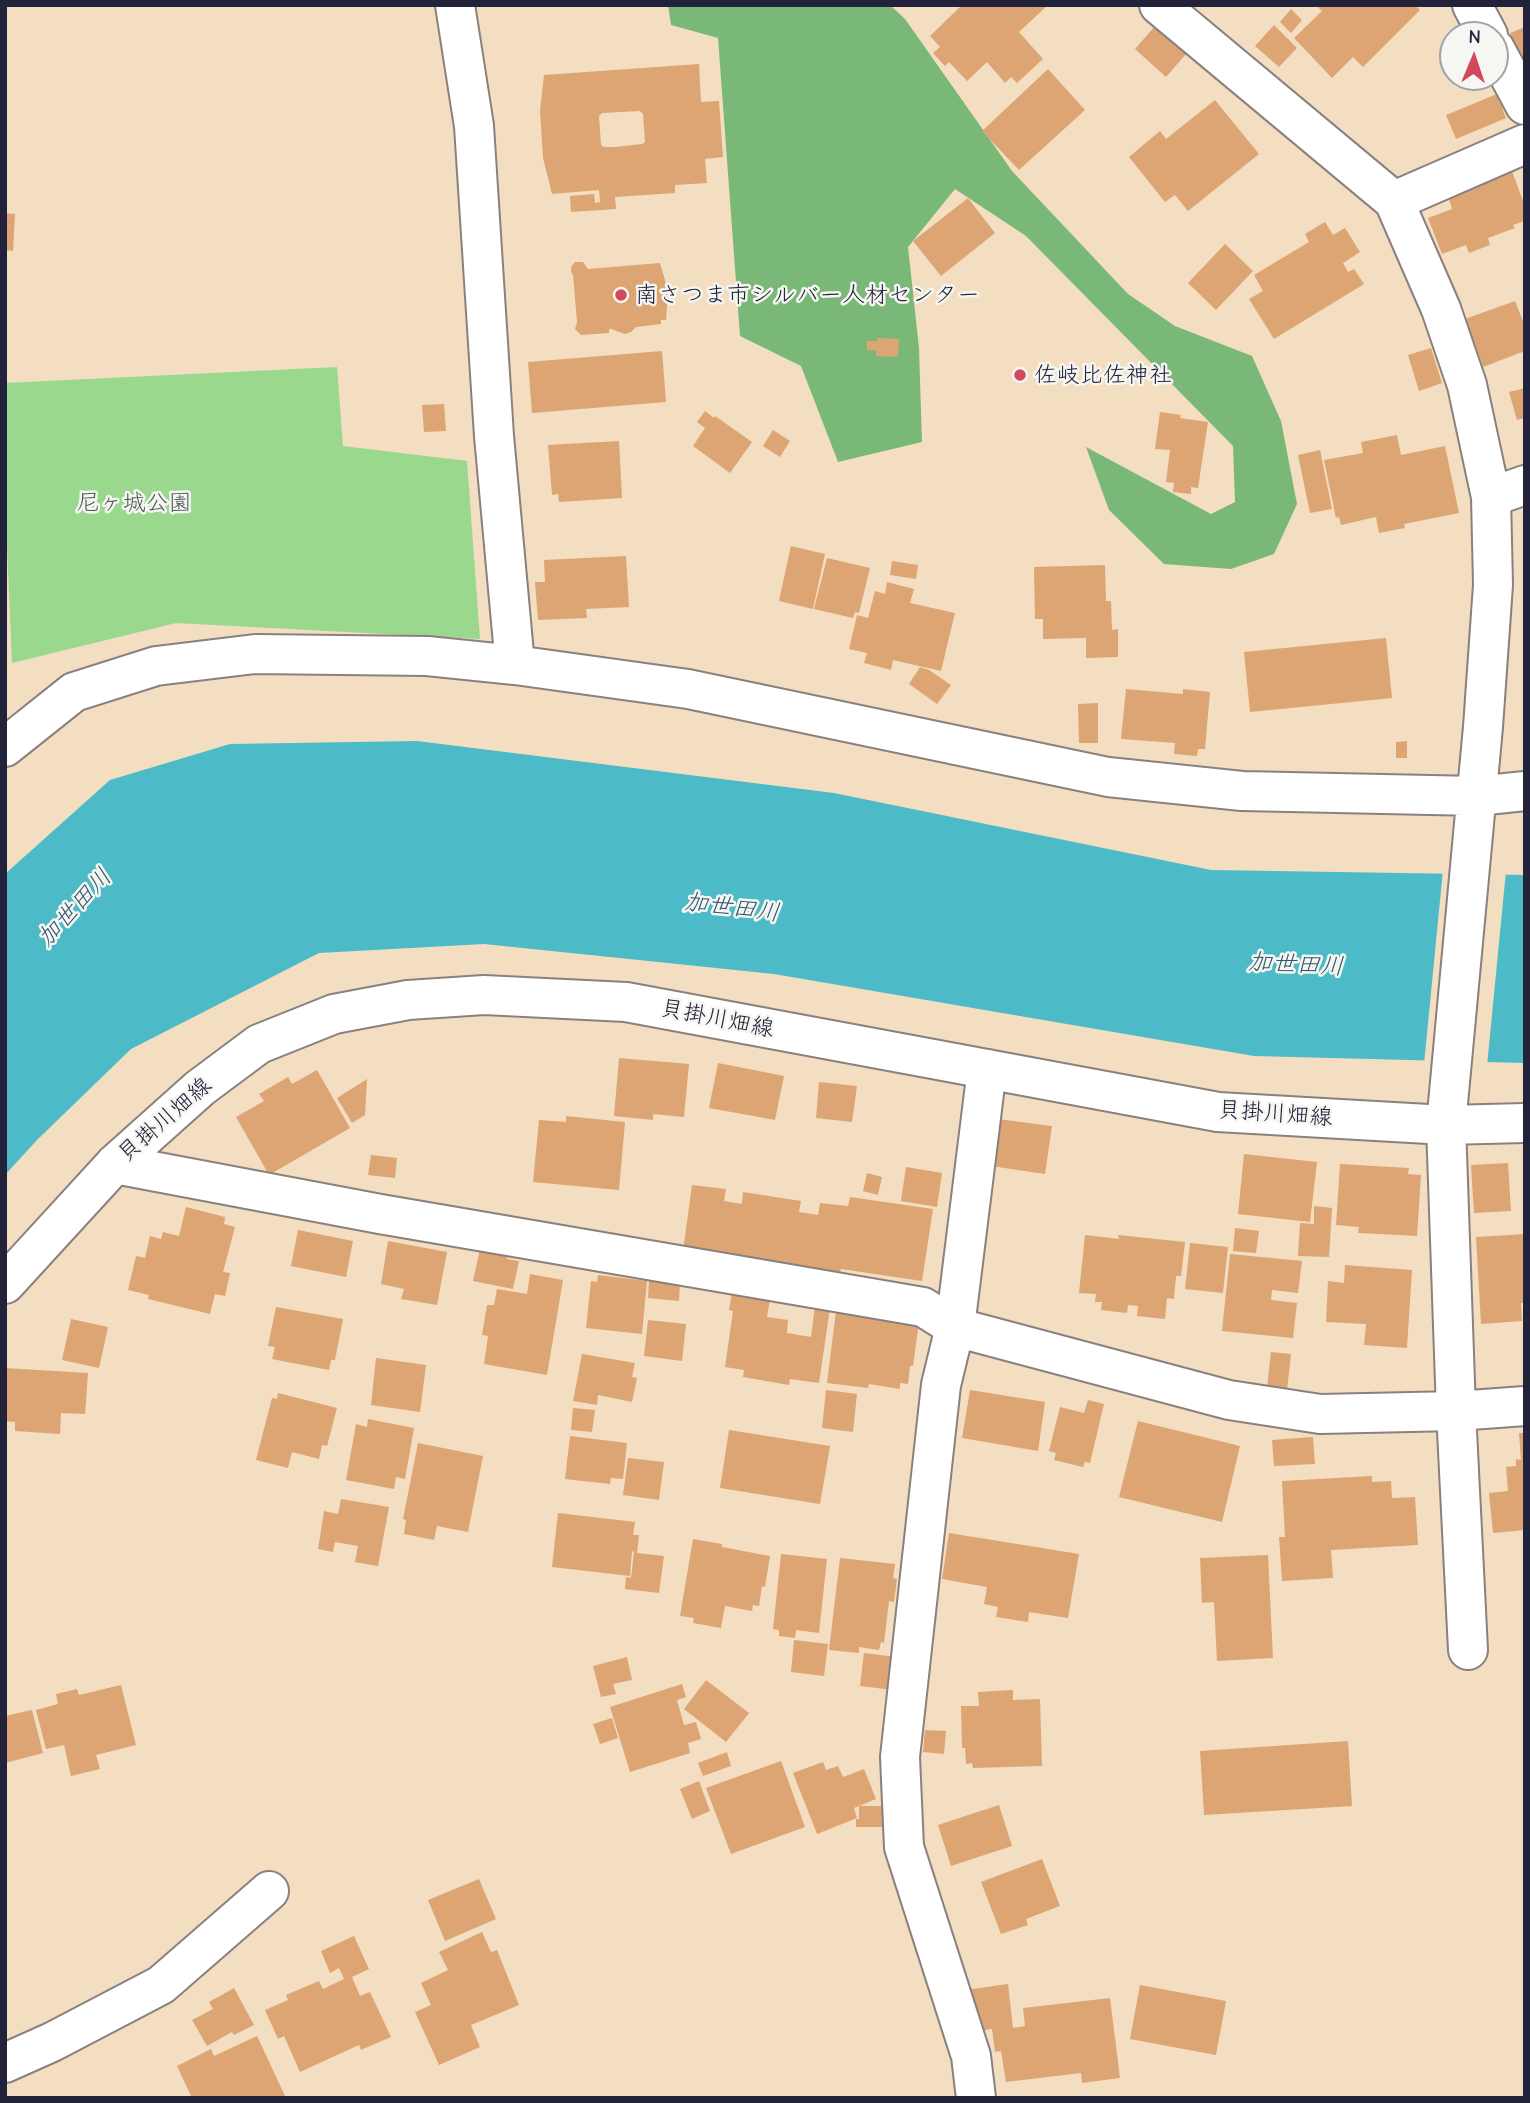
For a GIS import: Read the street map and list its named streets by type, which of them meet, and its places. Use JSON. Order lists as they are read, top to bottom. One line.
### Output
{"streets":{"street":["貝掛川畑線"]},"water":["加世田川"],"parks":["尼ヶ城公園"],"places":["南さつま市シルバー人材センター","佐岐比佐神社"],"north":"top"}
